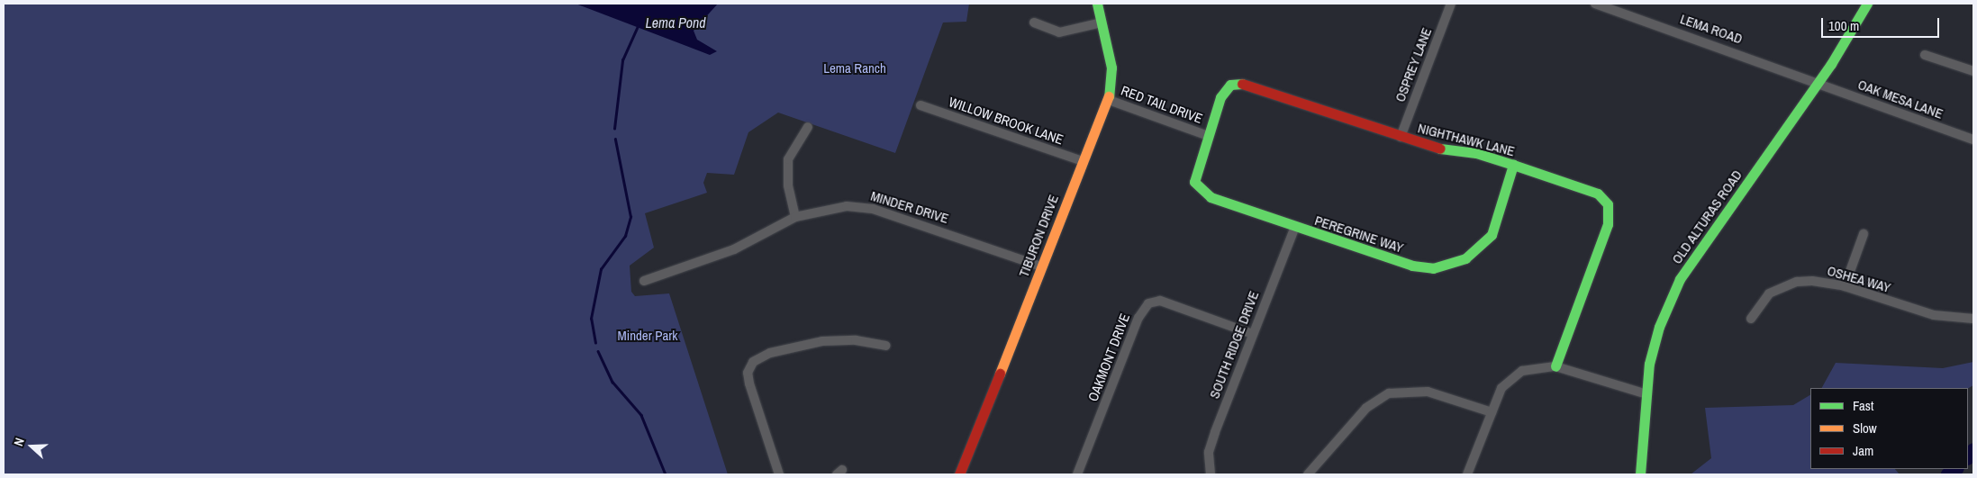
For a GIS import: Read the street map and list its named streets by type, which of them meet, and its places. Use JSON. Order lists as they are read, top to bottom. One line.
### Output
{"streets":{"street":["LEMA ROAD","OSPREY LANE","OAK MESA LANE","RED TAIL DRIVE","WILLOW BROOK LANE","NIGHTHAWK LANE","MINDER DRIVE","OLD ALTURAS ROAD","PEREGRINE WAY","TIBURON DRIVE","OSHEA WAY","SOUTH RIDGE DRIVE","OAKMONT DRIVE"]},"crossings":[["LEMA ROAD","OAK MESA LANE"],["LEMA ROAD","OLD ALTURAS ROAD"],["OSPREY LANE","NIGHTHAWK LANE"],["OAK MESA LANE","OLD ALTURAS ROAD"],["RED TAIL DRIVE","NIGHTHAWK LANE"],["RED TAIL DRIVE","PEREGRINE WAY"],["RED TAIL DRIVE","TIBURON DRIVE"],["WILLOW BROOK LANE","TIBURON DRIVE"],["NIGHTHAWK LANE","PEREGRINE WAY"],["MINDER DRIVE","TIBURON DRIVE"],["PEREGRINE WAY","SOUTH RIDGE DRIVE"],["SOUTH RIDGE DRIVE","OAKMONT DRIVE"]],"water":["Lema Pond"],"parks":["Lema Ranch","Minder Park"],"legend":["Fast","Slow","Jam"],"scale_bar":"100 m","north":"left"}
